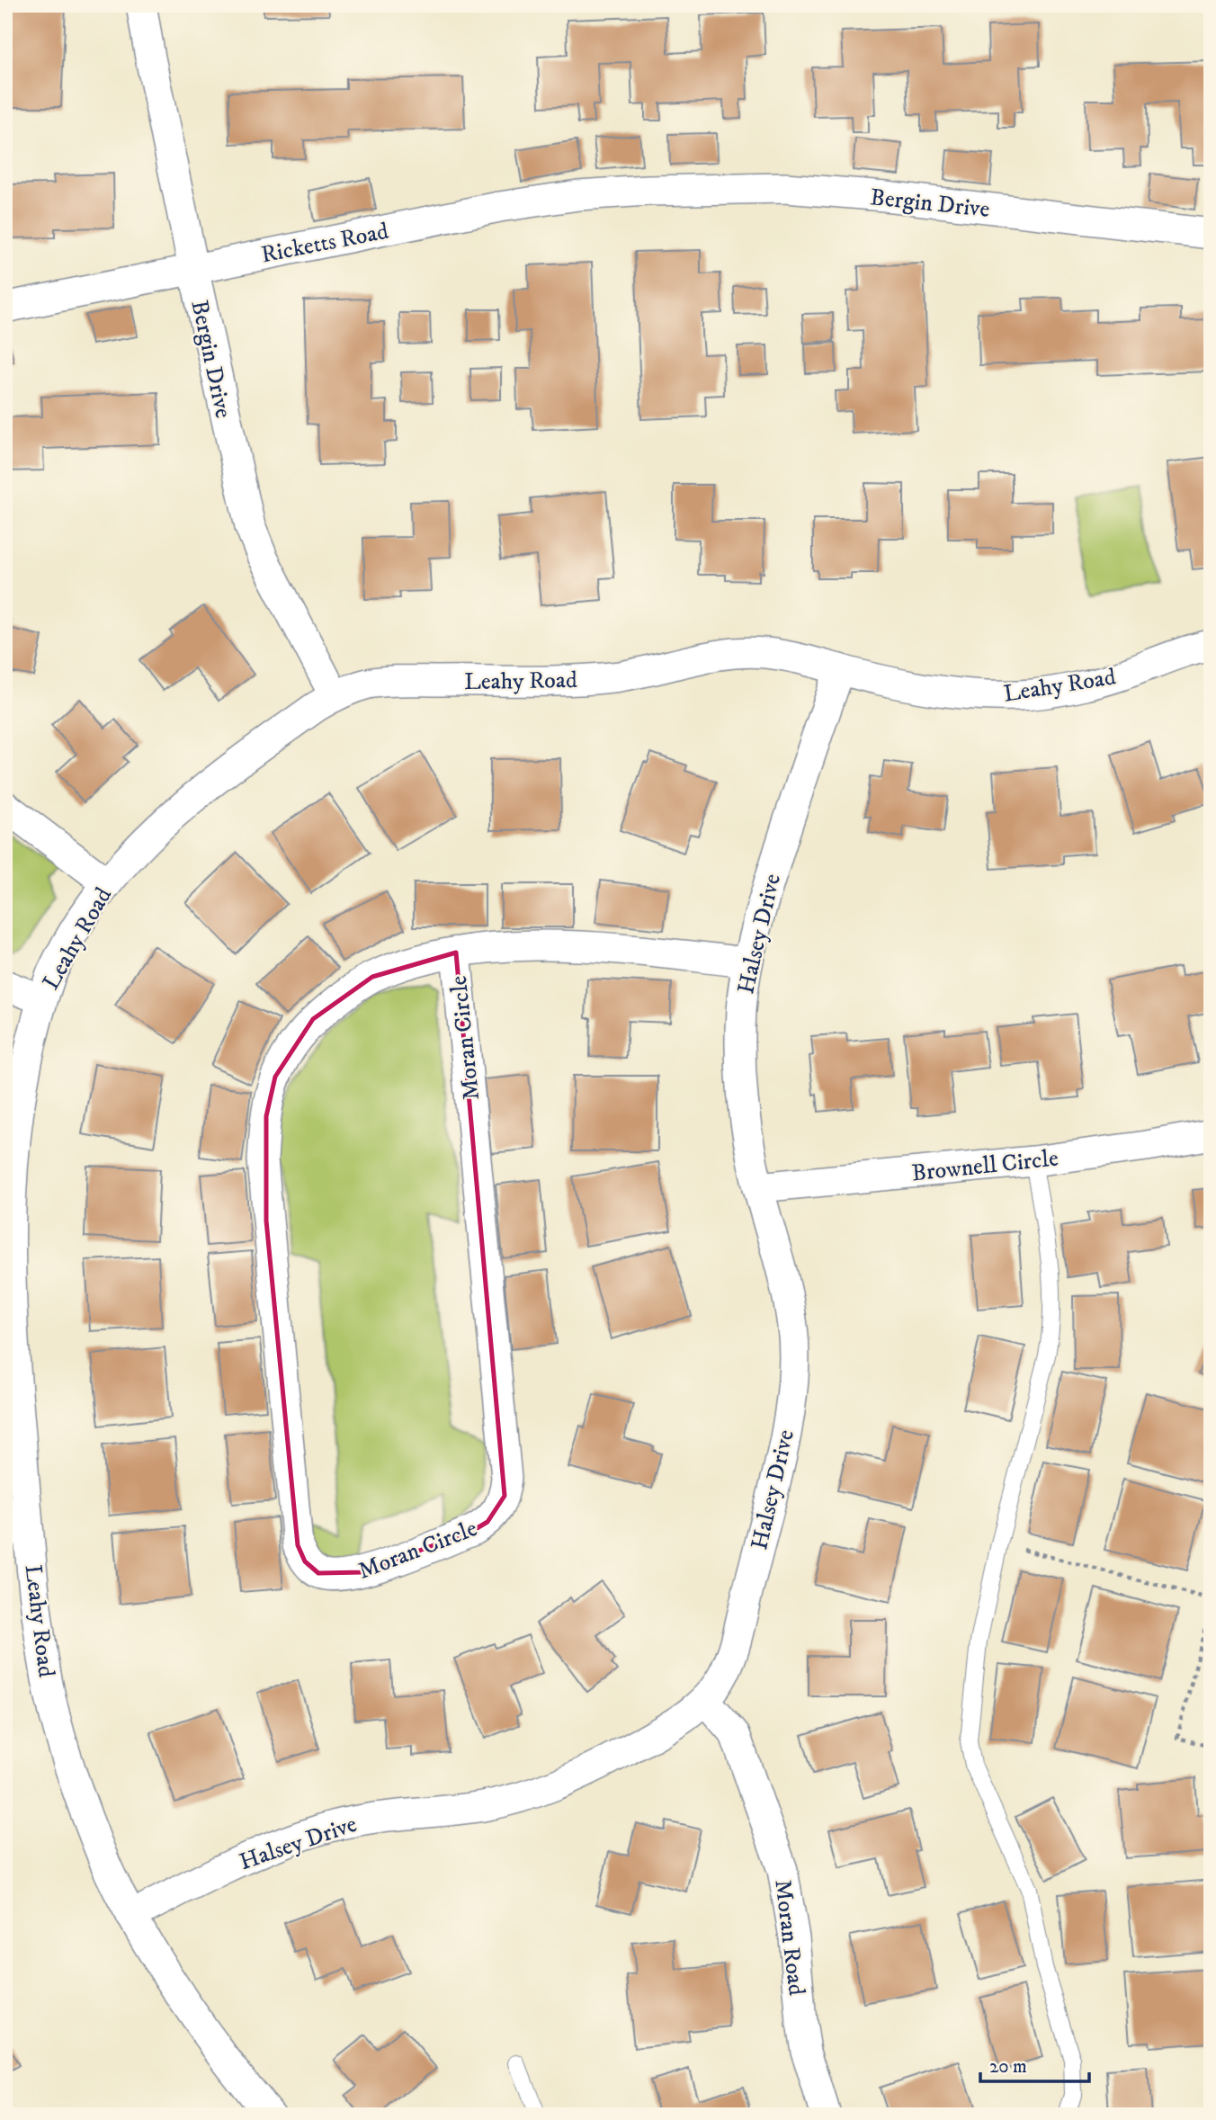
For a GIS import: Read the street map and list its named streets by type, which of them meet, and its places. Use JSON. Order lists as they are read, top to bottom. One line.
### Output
{"streets":{"street":["Bergin Drive","Ricketts Road","Leahy Road","Halsey Drive","Moran Circle","Brownell Circle","Moran Road"]},"crossings":[["Bergin Drive","Ricketts Road"],["Bergin Drive","Leahy Road"],["Leahy Road","Halsey Drive"],["Halsey Drive","Moran Circle"],["Halsey Drive","Brownell Circle"],["Halsey Drive","Moran Road"]],"scale_bar":"20 m"}
